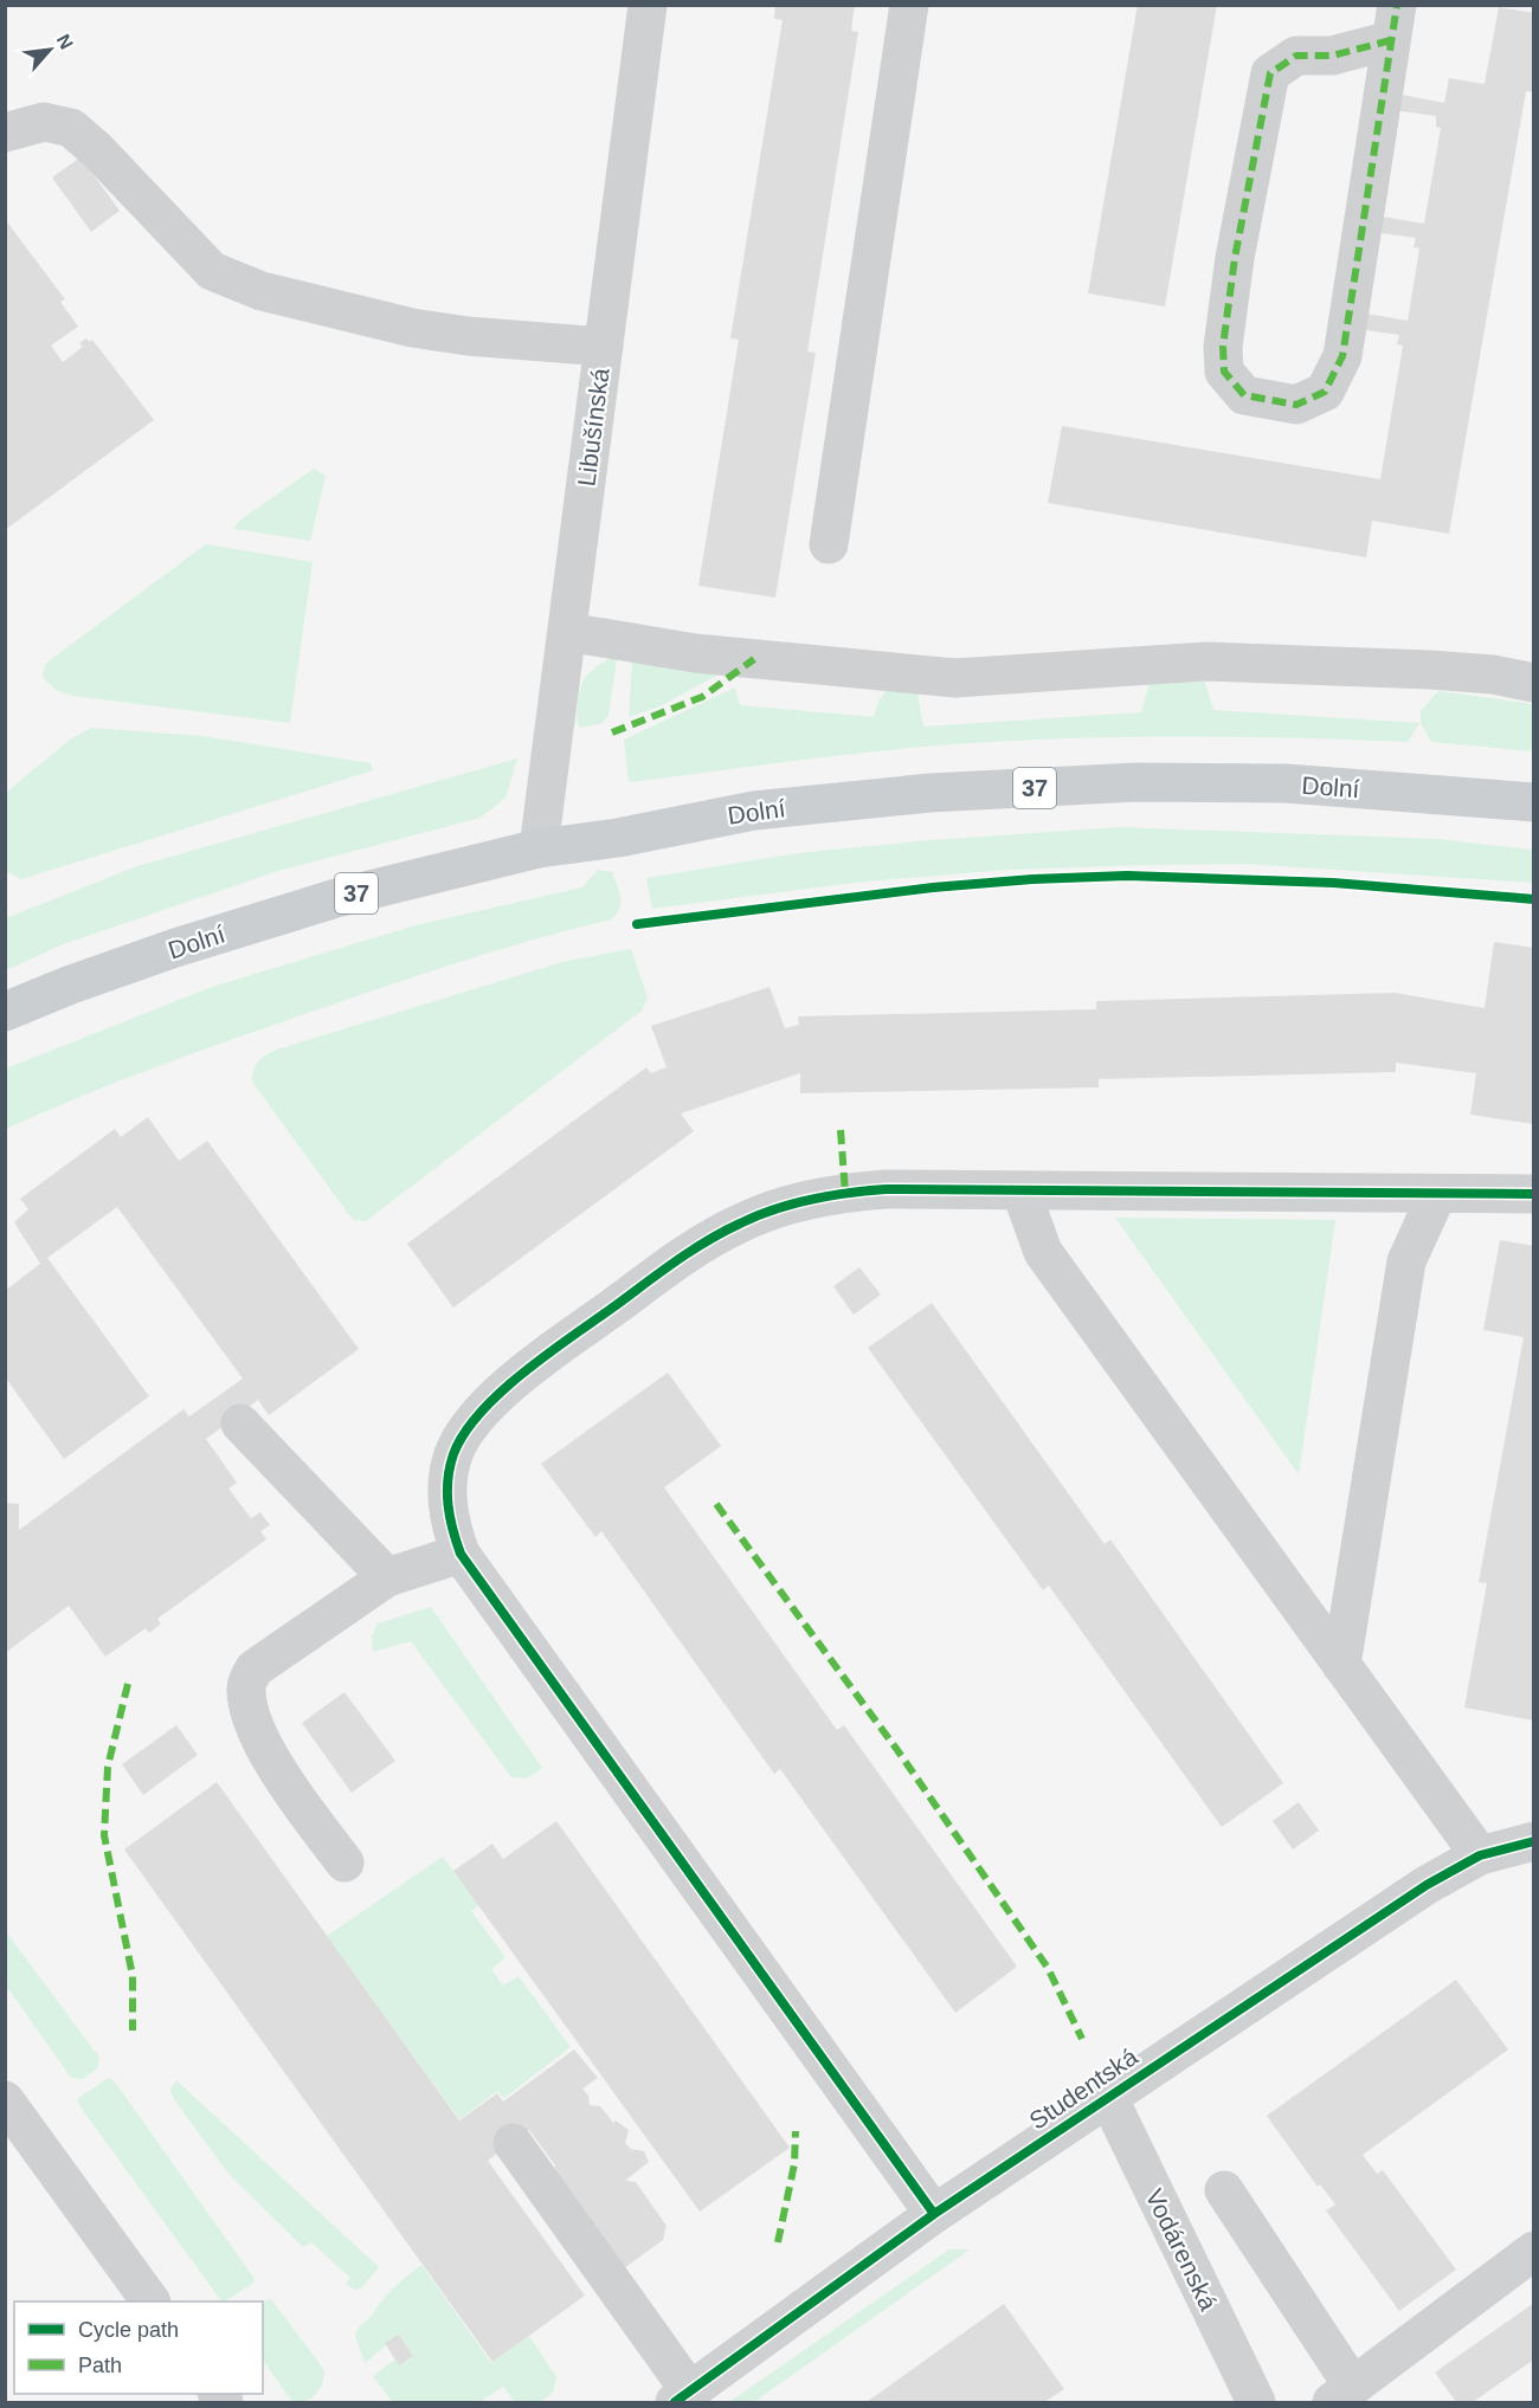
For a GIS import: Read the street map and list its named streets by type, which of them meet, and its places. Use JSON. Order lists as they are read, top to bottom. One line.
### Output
{"streets":{"main road":["Dolní","37"],"street":["Libušínská","Studentská","Vodárenská"]},"crossings":[["Libušínská","Dolní"],["Studentská","Vodárenská"]],"legend":["Cycle path","Path"],"north":"top right"}
